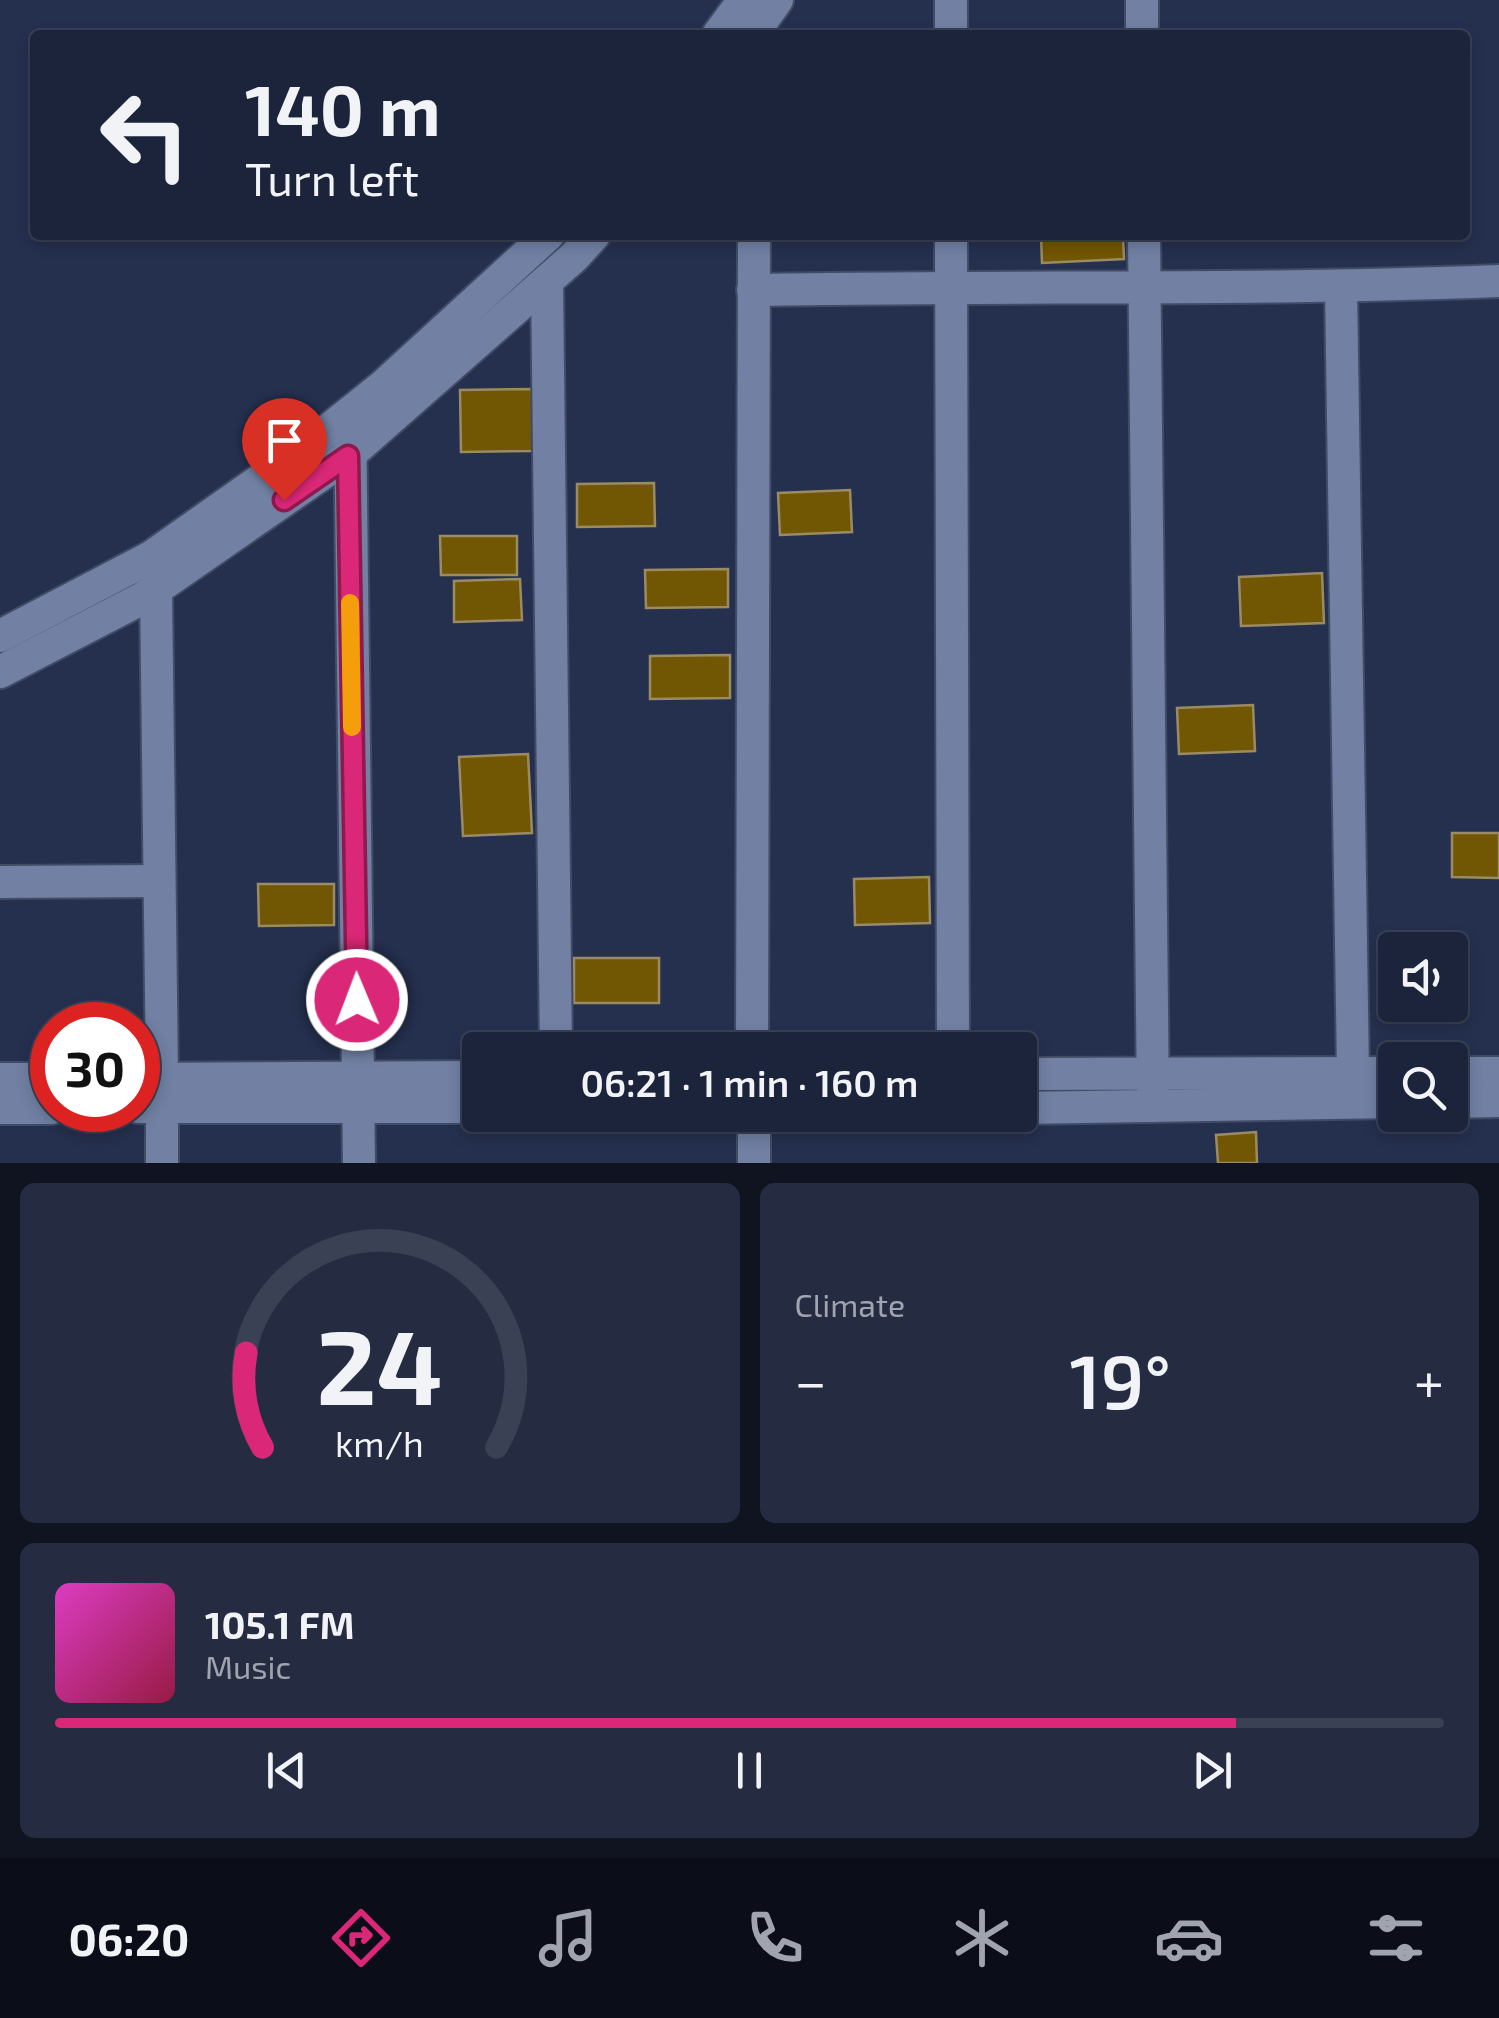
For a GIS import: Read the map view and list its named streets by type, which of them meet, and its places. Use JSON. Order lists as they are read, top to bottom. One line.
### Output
{"page":{"turn":["140 m","Turn left"],"limit":"30","trip":"06:21 · 1 min · 160 m","tile":"Climate","heat":["−","19°","+"],"song":["105.1 FM","Music"],"tabs":"06:20","gauge":["24","km/h"]}}
